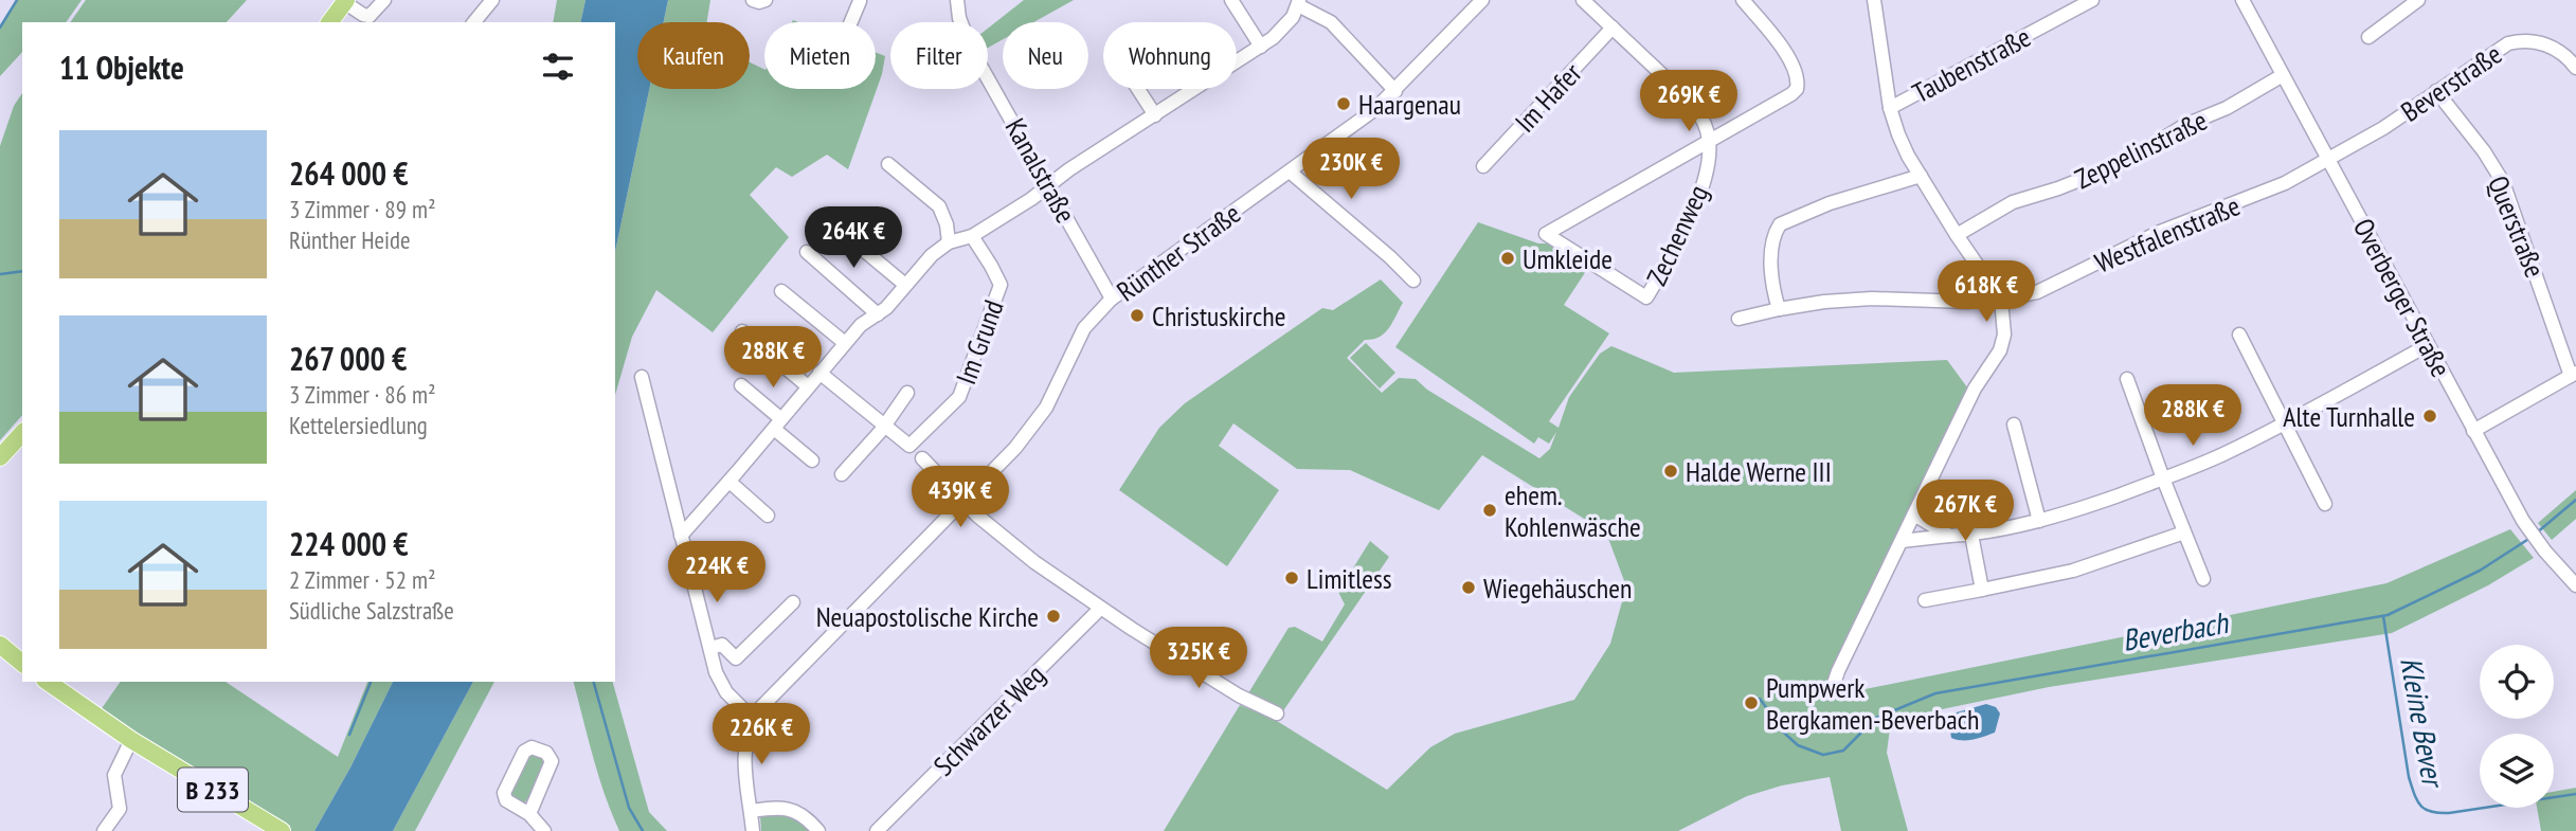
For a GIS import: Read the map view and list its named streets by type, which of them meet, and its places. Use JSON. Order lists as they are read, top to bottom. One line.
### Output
{"streets":{"main road":["B 233"],"street":["Taubenstraße","Beverstraße","Im Hafer","Zeppelinstraße","Kanalstraße","Querstraße","Westfalenstraße","Zechenweg","Rünther Straße","Overberger Straße","Im Grund","Schwarzer Weg"]},"crossings":[["Beverstraße","Querstraße"],["Beverstraße","Westfalenstraße"],["Beverstraße","Overberger Straße"],["Im Hafer","Zechenweg"],["Zeppelinstraße","Overberger Straße"],["Kanalstraße","Rünther Straße"],["Westfalenstraße","Overberger Straße"]],"water":["Beverbach","Kleine Bever"],"places":["Haargenau","Umkleide","Christuskirche","Alte Turnhalle","Halde Werne III","ehem. Kohlenwäsche","Limitless","Wiegehäuschen","Neuapostolische Kirche","Pumpwerk Bergkamen-Beverbach"],"page":{"chip":["Kaufen","Mieten","Filter","Neu","Wohnung"],"heading":"11 Objekte","price":["269K €","230K €","264K €","618K €","288K €","288K €","439K €","267K €","224K €","325K €","226K €"],"list":[{"name":"264 000 €","note":"3 Zimmer · 89 m² · Rünther Heide"},{"name":"267 000 €","note":"3 Zimmer · 86 m² · Kettelersiedlung"},{"name":"224 000 €","note":"2 Zimmer · 52 m² · Südliche Salzstraße"}]}}
